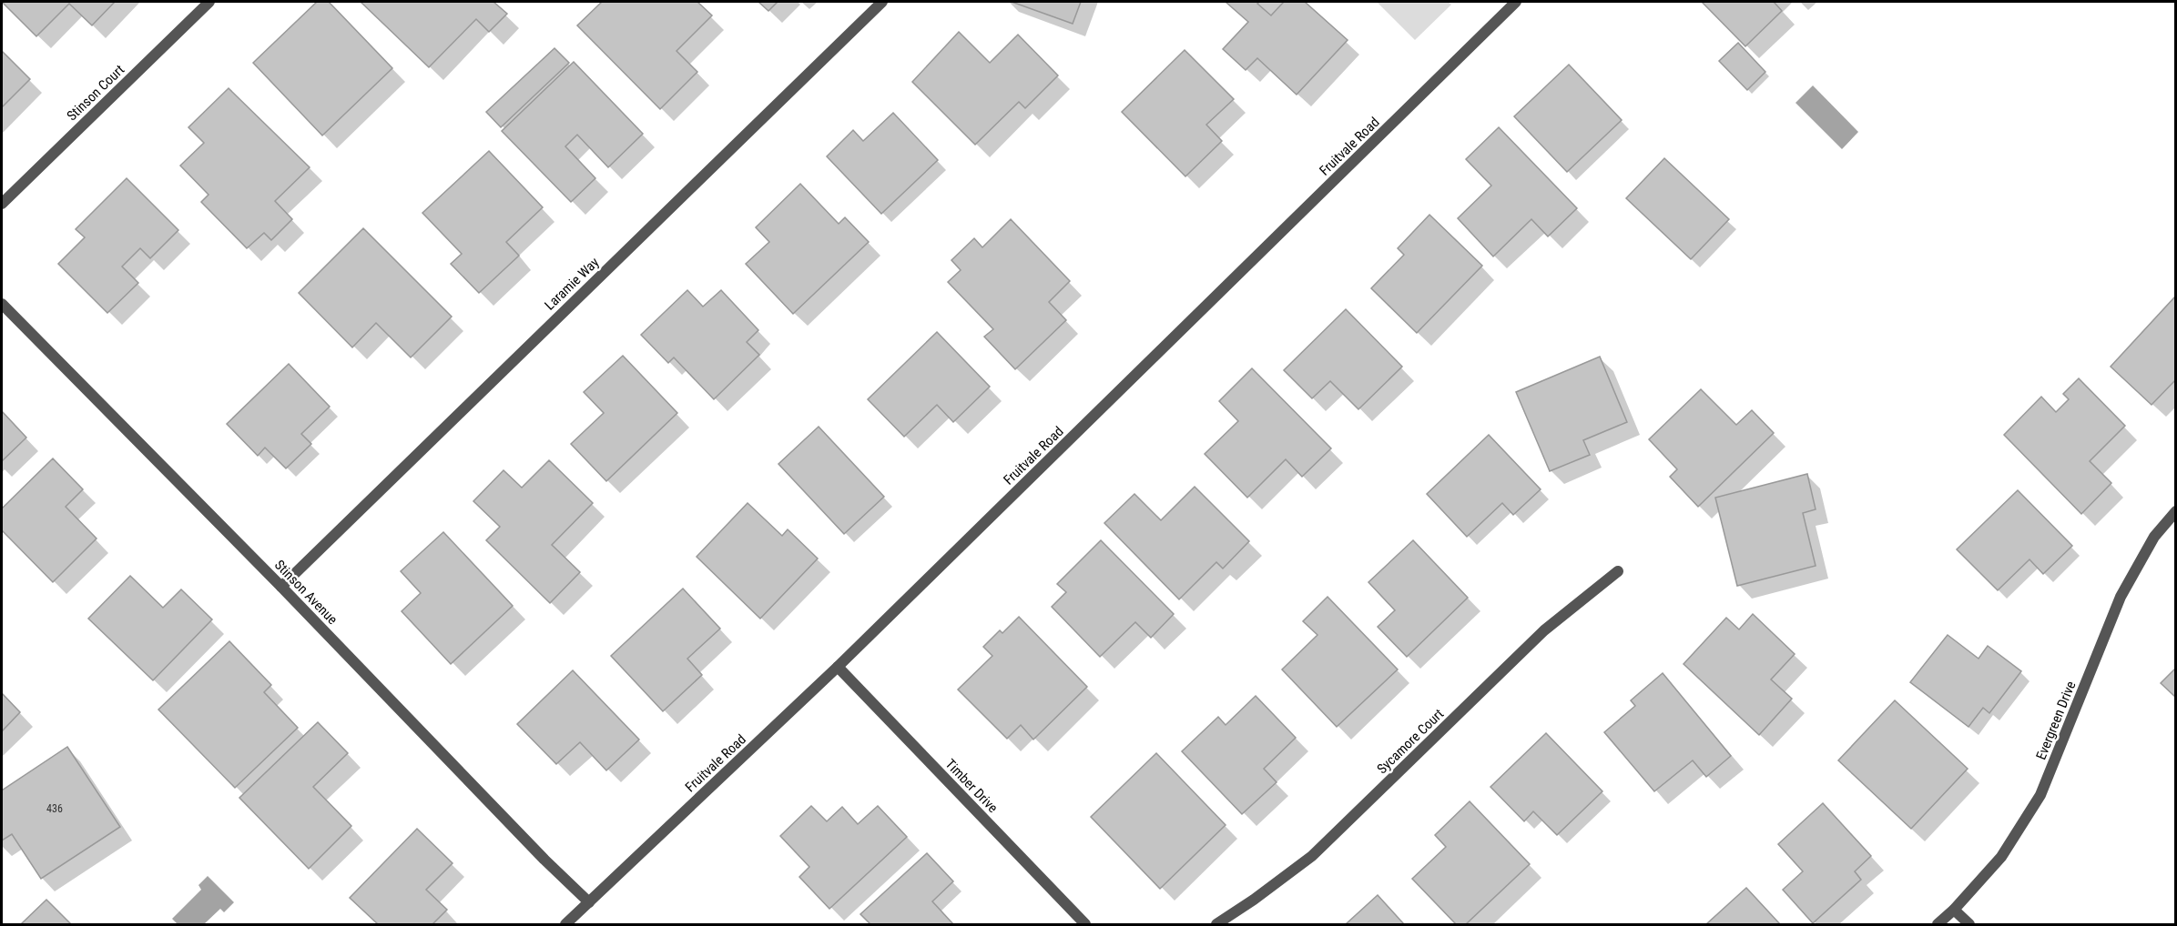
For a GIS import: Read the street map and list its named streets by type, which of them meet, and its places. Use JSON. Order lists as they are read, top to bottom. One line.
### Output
{"streets":{"street":["Stinson Court","Fruitvale Road","Laramie Way","Stinson Avenue","Evergreen Drive","Sycamore Court","Timber Drive"]},"crossings":[["Fruitvale Road","Stinson Avenue"],["Fruitvale Road","Timber Drive"],["Laramie Way","Stinson Avenue"]],"house_numbers":["436"]}
